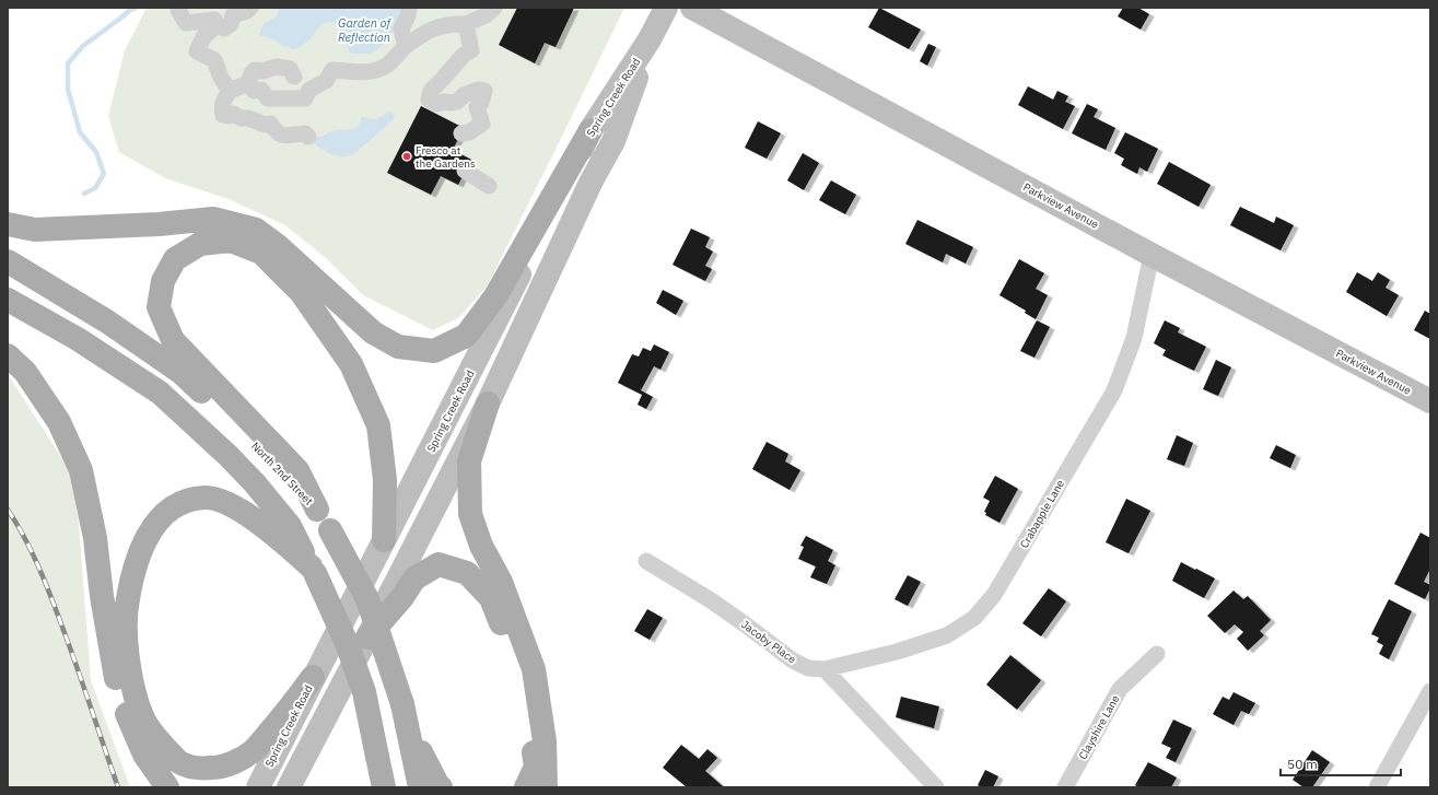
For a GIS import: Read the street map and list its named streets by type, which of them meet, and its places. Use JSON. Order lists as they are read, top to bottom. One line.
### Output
{"streets":{"main road":["Spring Creek Road","Parkview Avenue","North 2nd Street"],"street":["Crabapple Lane","Jacoby Place","Clayshire Lane"]},"crossings":[["Parkview Avenue","Crabapple Lane"],["Crabapple Lane","Jacoby Place"]],"water":["Garden of Reflection"],"places":["Fresco at the Gardens"],"scale_bar":"50 m"}
